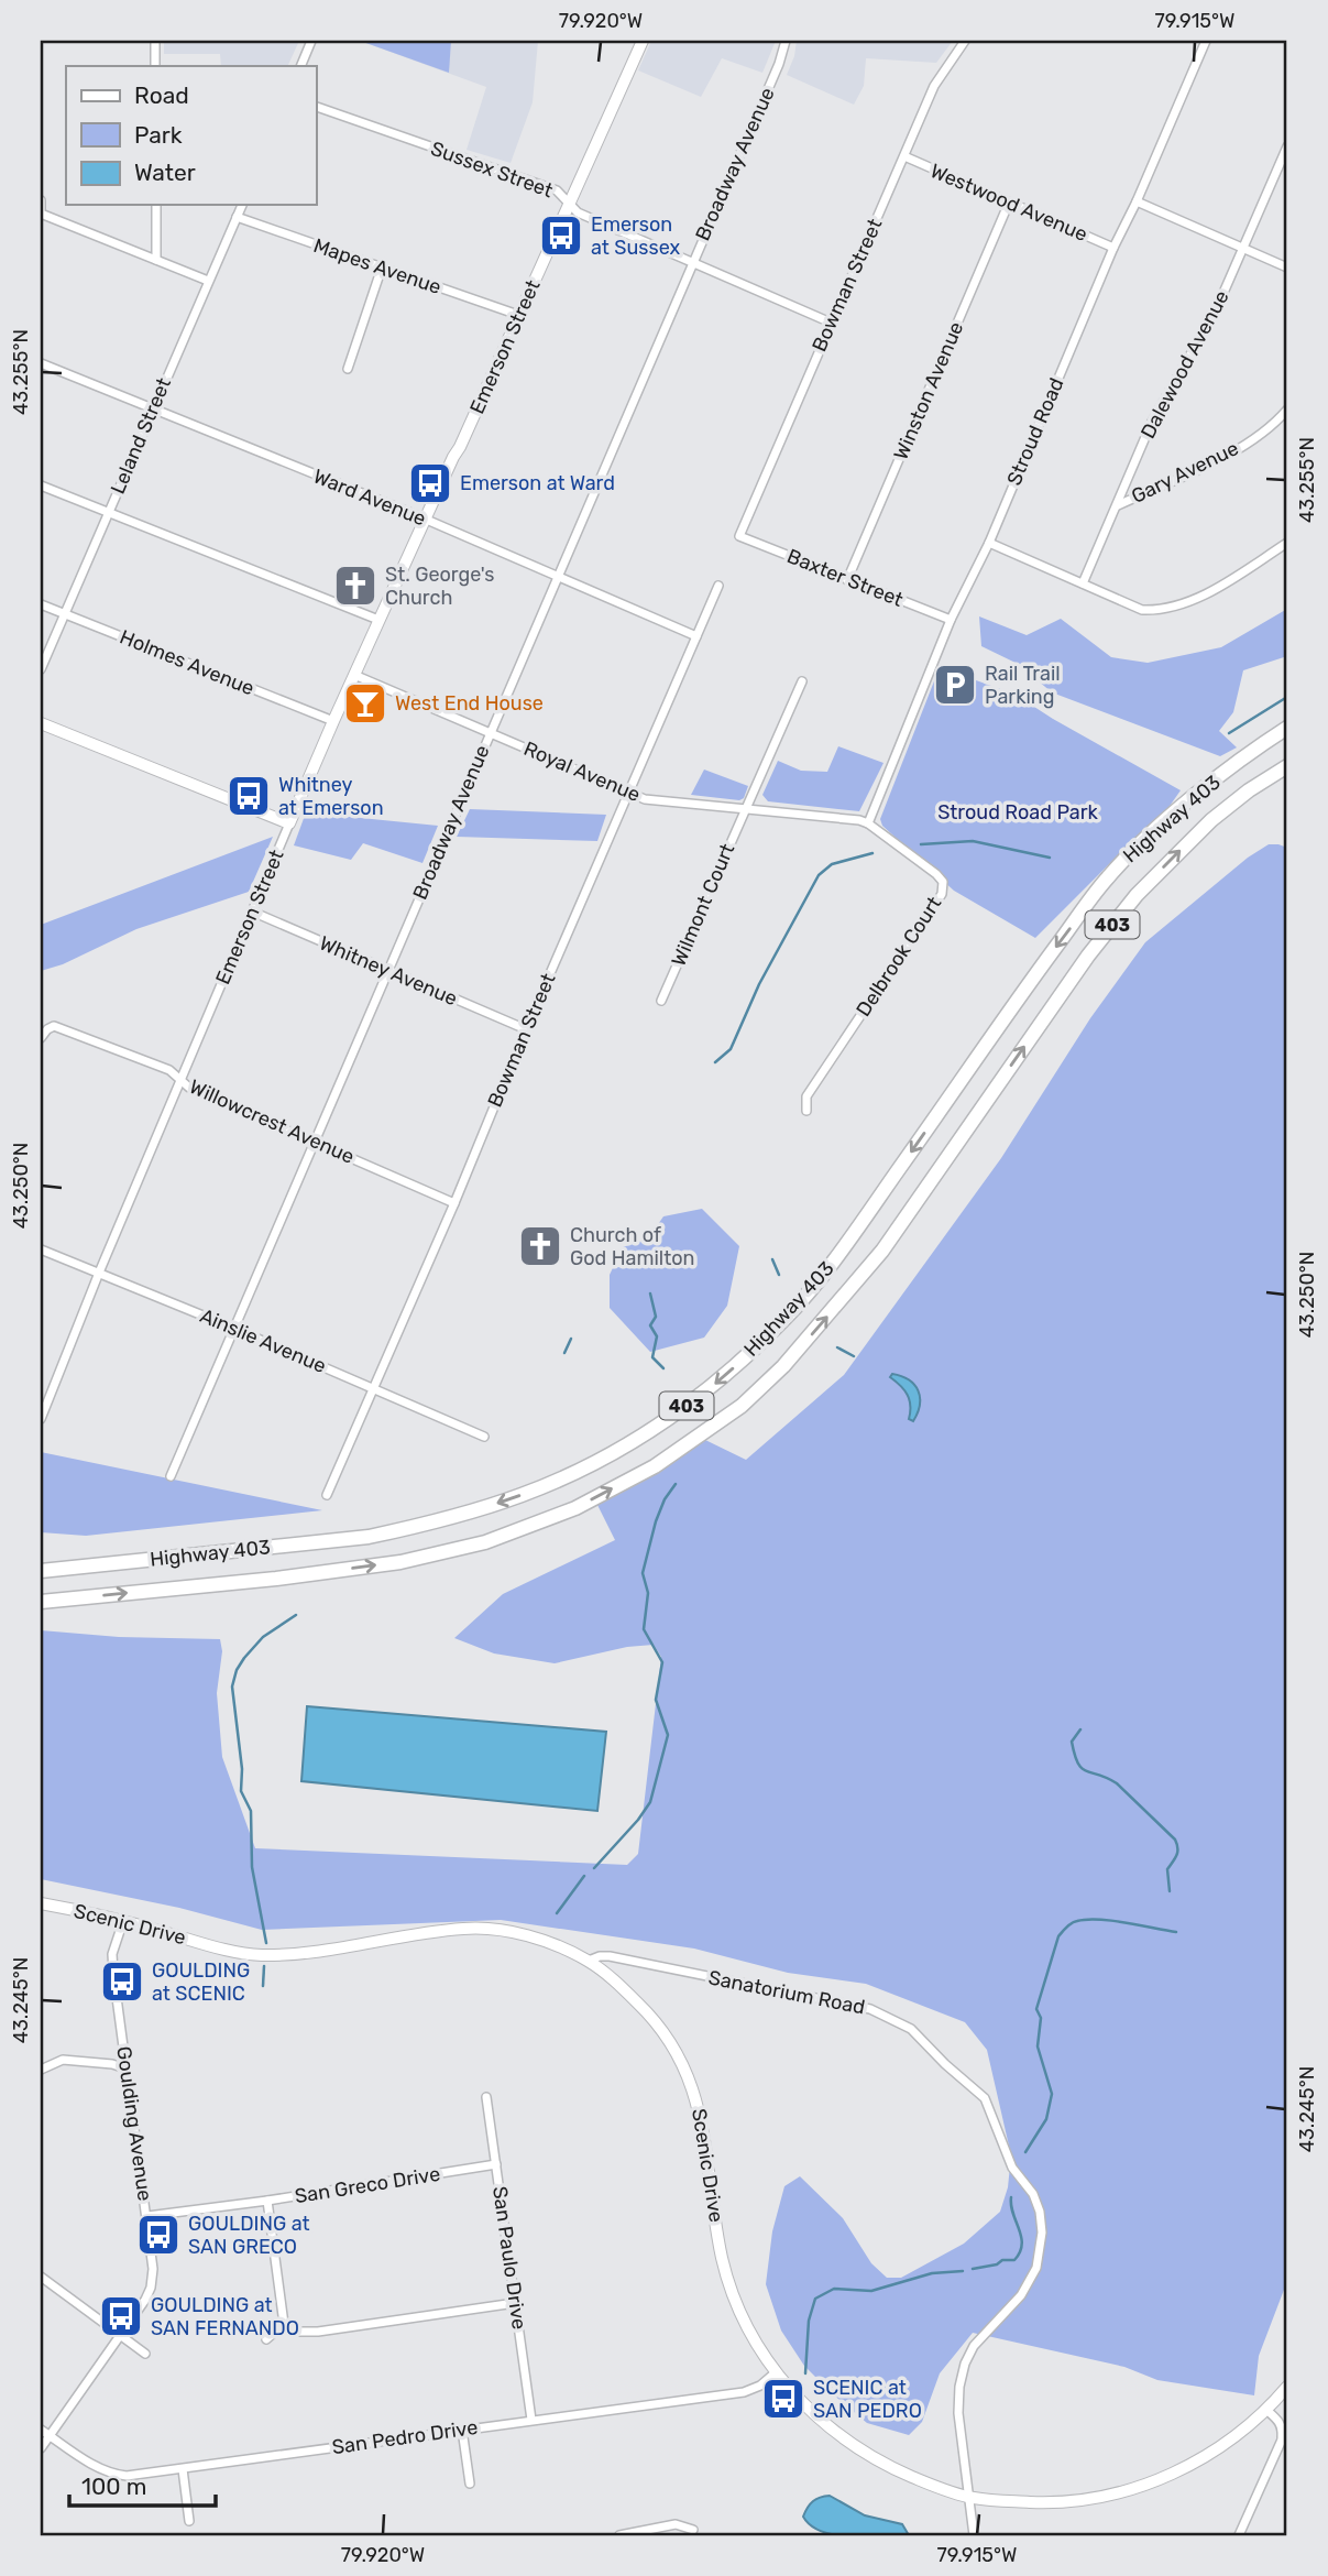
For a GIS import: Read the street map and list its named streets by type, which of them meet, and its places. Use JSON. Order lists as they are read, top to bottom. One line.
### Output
{"streets":{"highway":["Highway 403","403"],"street":["Broadway Avenue","Sussex Street","Westwood Avenue","Mapes Avenue","Bowman Street","Emerson Street","Dalewood Avenue","Winston Avenue","Stroud Road","Leland Street","Gary Avenue","Ward Avenue","Baxter Street","Holmes Avenue","Royal Avenue","Wilmont Court","Delbrook Court","Whitney Avenue","Willowcrest Avenue","Ainslie Avenue","Scenic Drive","Sanatorium Road","Goulding Avenue","San Greco Drive","San Paulo Drive","San Pedro Drive"]},"crossings":[["Broadway Avenue","Sussex Street"],["Broadway Avenue","Ward Avenue"],["Broadway Avenue","Royal Avenue"],["Broadway Avenue","Whitney Avenue"],["Broadway Avenue","Willowcrest Avenue"],["Broadway Avenue","Ainslie Avenue"],["Sussex Street","Bowman Street"],["Sussex Street","Emerson Street"],["Westwood Avenue","Bowman Street"],["Westwood Avenue","Winston Avenue"],["Westwood Avenue","Stroud Road"],["Mapes Avenue","Emerson Street"],["Mapes Avenue","Leland Street"],["Bowman Street","Ward Avenue"],["Bowman Street","Baxter Street"],["Bowman Street","Royal Avenue"],["Bowman Street","Whitney Avenue"],["Bowman Street","Willowcrest Avenue"],["Bowman Street","Ainslie Avenue"],["Emerson Street","Ward Avenue"],["Emerson Street","Holmes Avenue"],["Emerson Street","Royal Avenue"],["Emerson Street","Whitney Avenue"],["Emerson Street","Willowcrest Avenue"],["Emerson Street","Ainslie Avenue"],["Dalewood Avenue","Gary Avenue"],["Winston Avenue","Baxter Street"],["Stroud Road","Baxter Street"],["Stroud Road","Royal Avenue"],["Stroud Road","Delbrook Court"],["Leland Street","Ward Avenue"],["Leland Street","Holmes Avenue"],["Royal Avenue","Wilmont Court"],["Royal Avenue","Delbrook Court"],["Scenic Drive","Sanatorium Road"],["Scenic Drive","Goulding Avenue"],["Scenic Drive","San Pedro Drive"],["Goulding Avenue","San Greco Drive"],["Goulding Avenue","San Pedro Drive"],["San Greco Drive","San Paulo Drive"],["San Paulo Drive","San Pedro Drive"]],"parks":["Stroud Road Park"],"places":{"bus stop":["Emerson at Sussex","Emerson at Ward","Whitney at Emerson","GOULDING at SCENIC","GOULDING at SAN GRECO","GOULDING at SAN FERNANDO","SCENIC at SAN PEDRO"],"church":["St. George's Church","Church of God Hamilton"],"parking":["Rail Trail Parking"],"bar":["West End House"]},"legend":["Road","Park","Water"],"scale_bar":"100 m","coordinates":["79.920°W","79.915°W","43.255°N","43.250°N","43.245°N"]}
